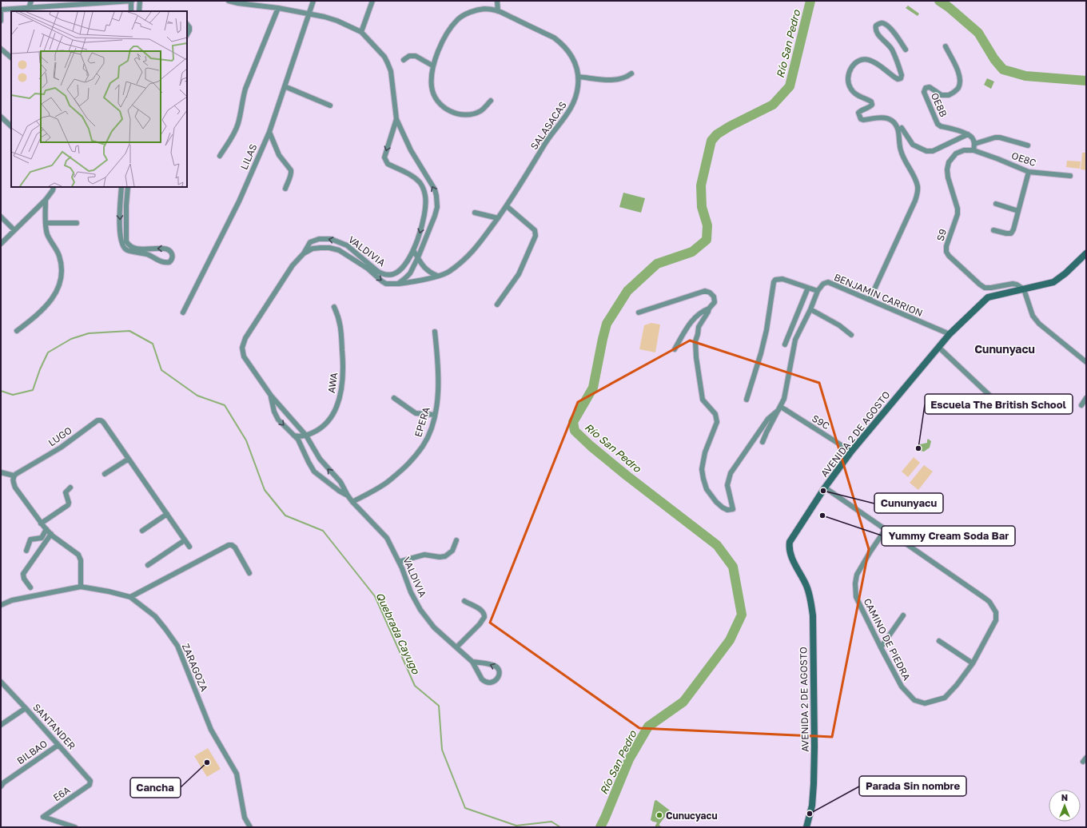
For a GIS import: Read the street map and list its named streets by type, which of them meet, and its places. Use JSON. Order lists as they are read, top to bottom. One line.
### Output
{"streets":{"main road":["AVENIDA 2 DE AGOSTO"],"street":["OE8B","SALASACAS","LILAS","OE8C","S9","VALDIVIA","BENJAMIN CARRION","AWA","EPERA","S9C","LUGO","CAMINO DE PIEDRA","ZARAGOZA","SANTANDER","BILBAO","E6A"]},"crossings":[["SALASACAS","VALDIVIA"],["OE8C","S9"],["S9","AVENIDA 2 DE AGOSTO"],["VALDIVIA","AWA"],["VALDIVIA","EPERA"],["BENJAMIN CARRION","AVENIDA 2 DE AGOSTO"],["S9C","AVENIDA 2 DE AGOSTO"],["AVENIDA 2 DE AGOSTO","CAMINO DE PIEDRA"],["SANTANDER","BILBAO"],["SANTANDER","E6A"]],"districts":["Cununyacu"],"water":["Río San Pedro","Quebrada Cayugo"],"places":["Escuela The British School","Cununyacu","Yummy Cream Soda Bar","Cancha","Parada Sin nombre","Cunucyacu"],"north":"top"}
